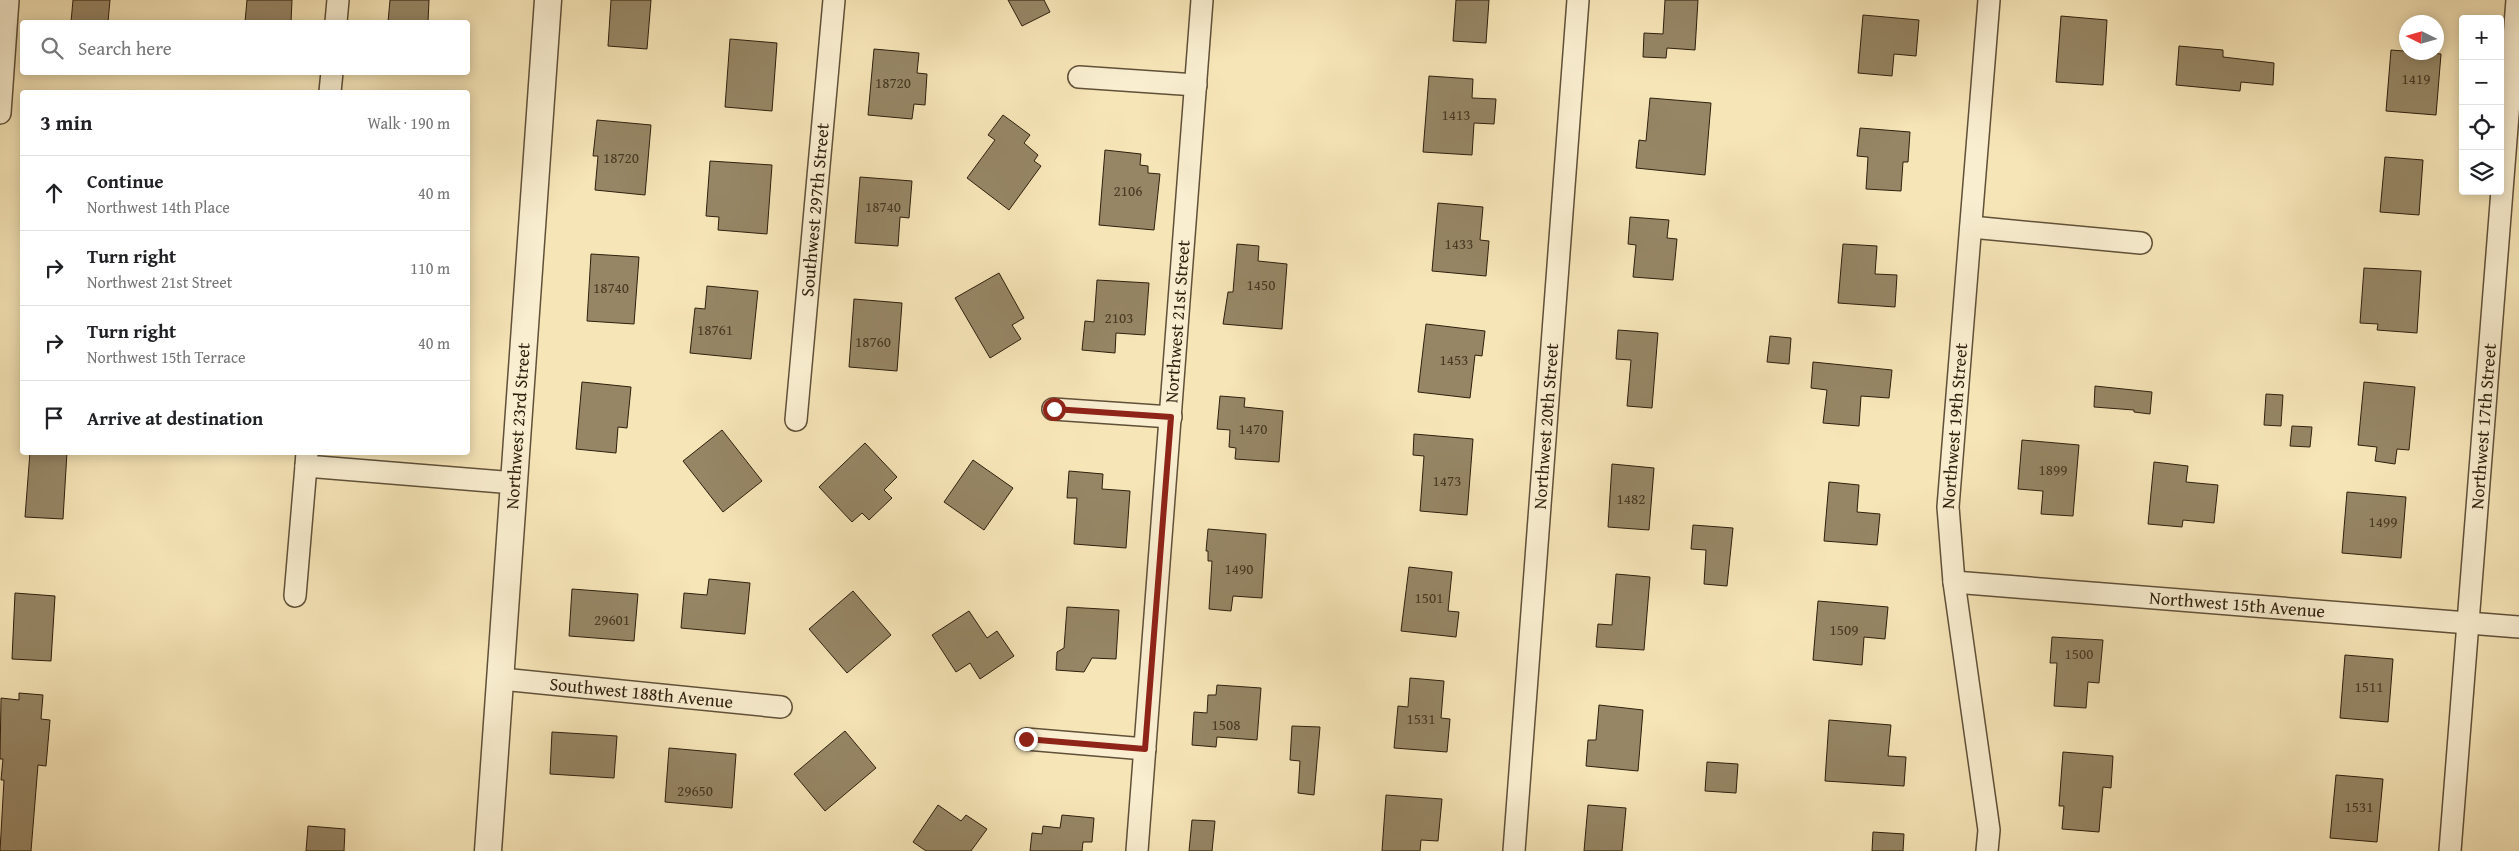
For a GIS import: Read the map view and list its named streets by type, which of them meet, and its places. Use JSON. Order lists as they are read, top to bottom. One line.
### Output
{"streets":{"street":["Southwest 297th Street","Northwest 21st Street","Northwest 23rd Street","Northwest 20th Street","Northwest 19th Street","Northwest 17th Street","Northwest 15th Avenue","Southwest 188th Avenue"]},"crossings":[["Northwest 23rd Street","Southwest 188th Avenue"],["Northwest 19th Street","Northwest 15th Avenue"],["Northwest 17th Street","Northwest 15th Avenue"]],"house_numbers":["1419","18720","1413","18720","2106","18740","1433","1450","18740","2103","18761","18760","1453","1470","1899","1473","1482","1499","1490","1501","29601","1509","1500","1511","1531","1508","29650","1531"],"north":"left","page":{"map_buttons":["+","−"],"search":"Search here","heading":["3 min","Walk · 190 m"],"list":[["Continue","Northwest 14th Place","40 m"],["Turn right","Northwest 21st Street","110 m"],["Turn right","Northwest 15th Terrace","40 m"],"Arrive at destination"]}}
